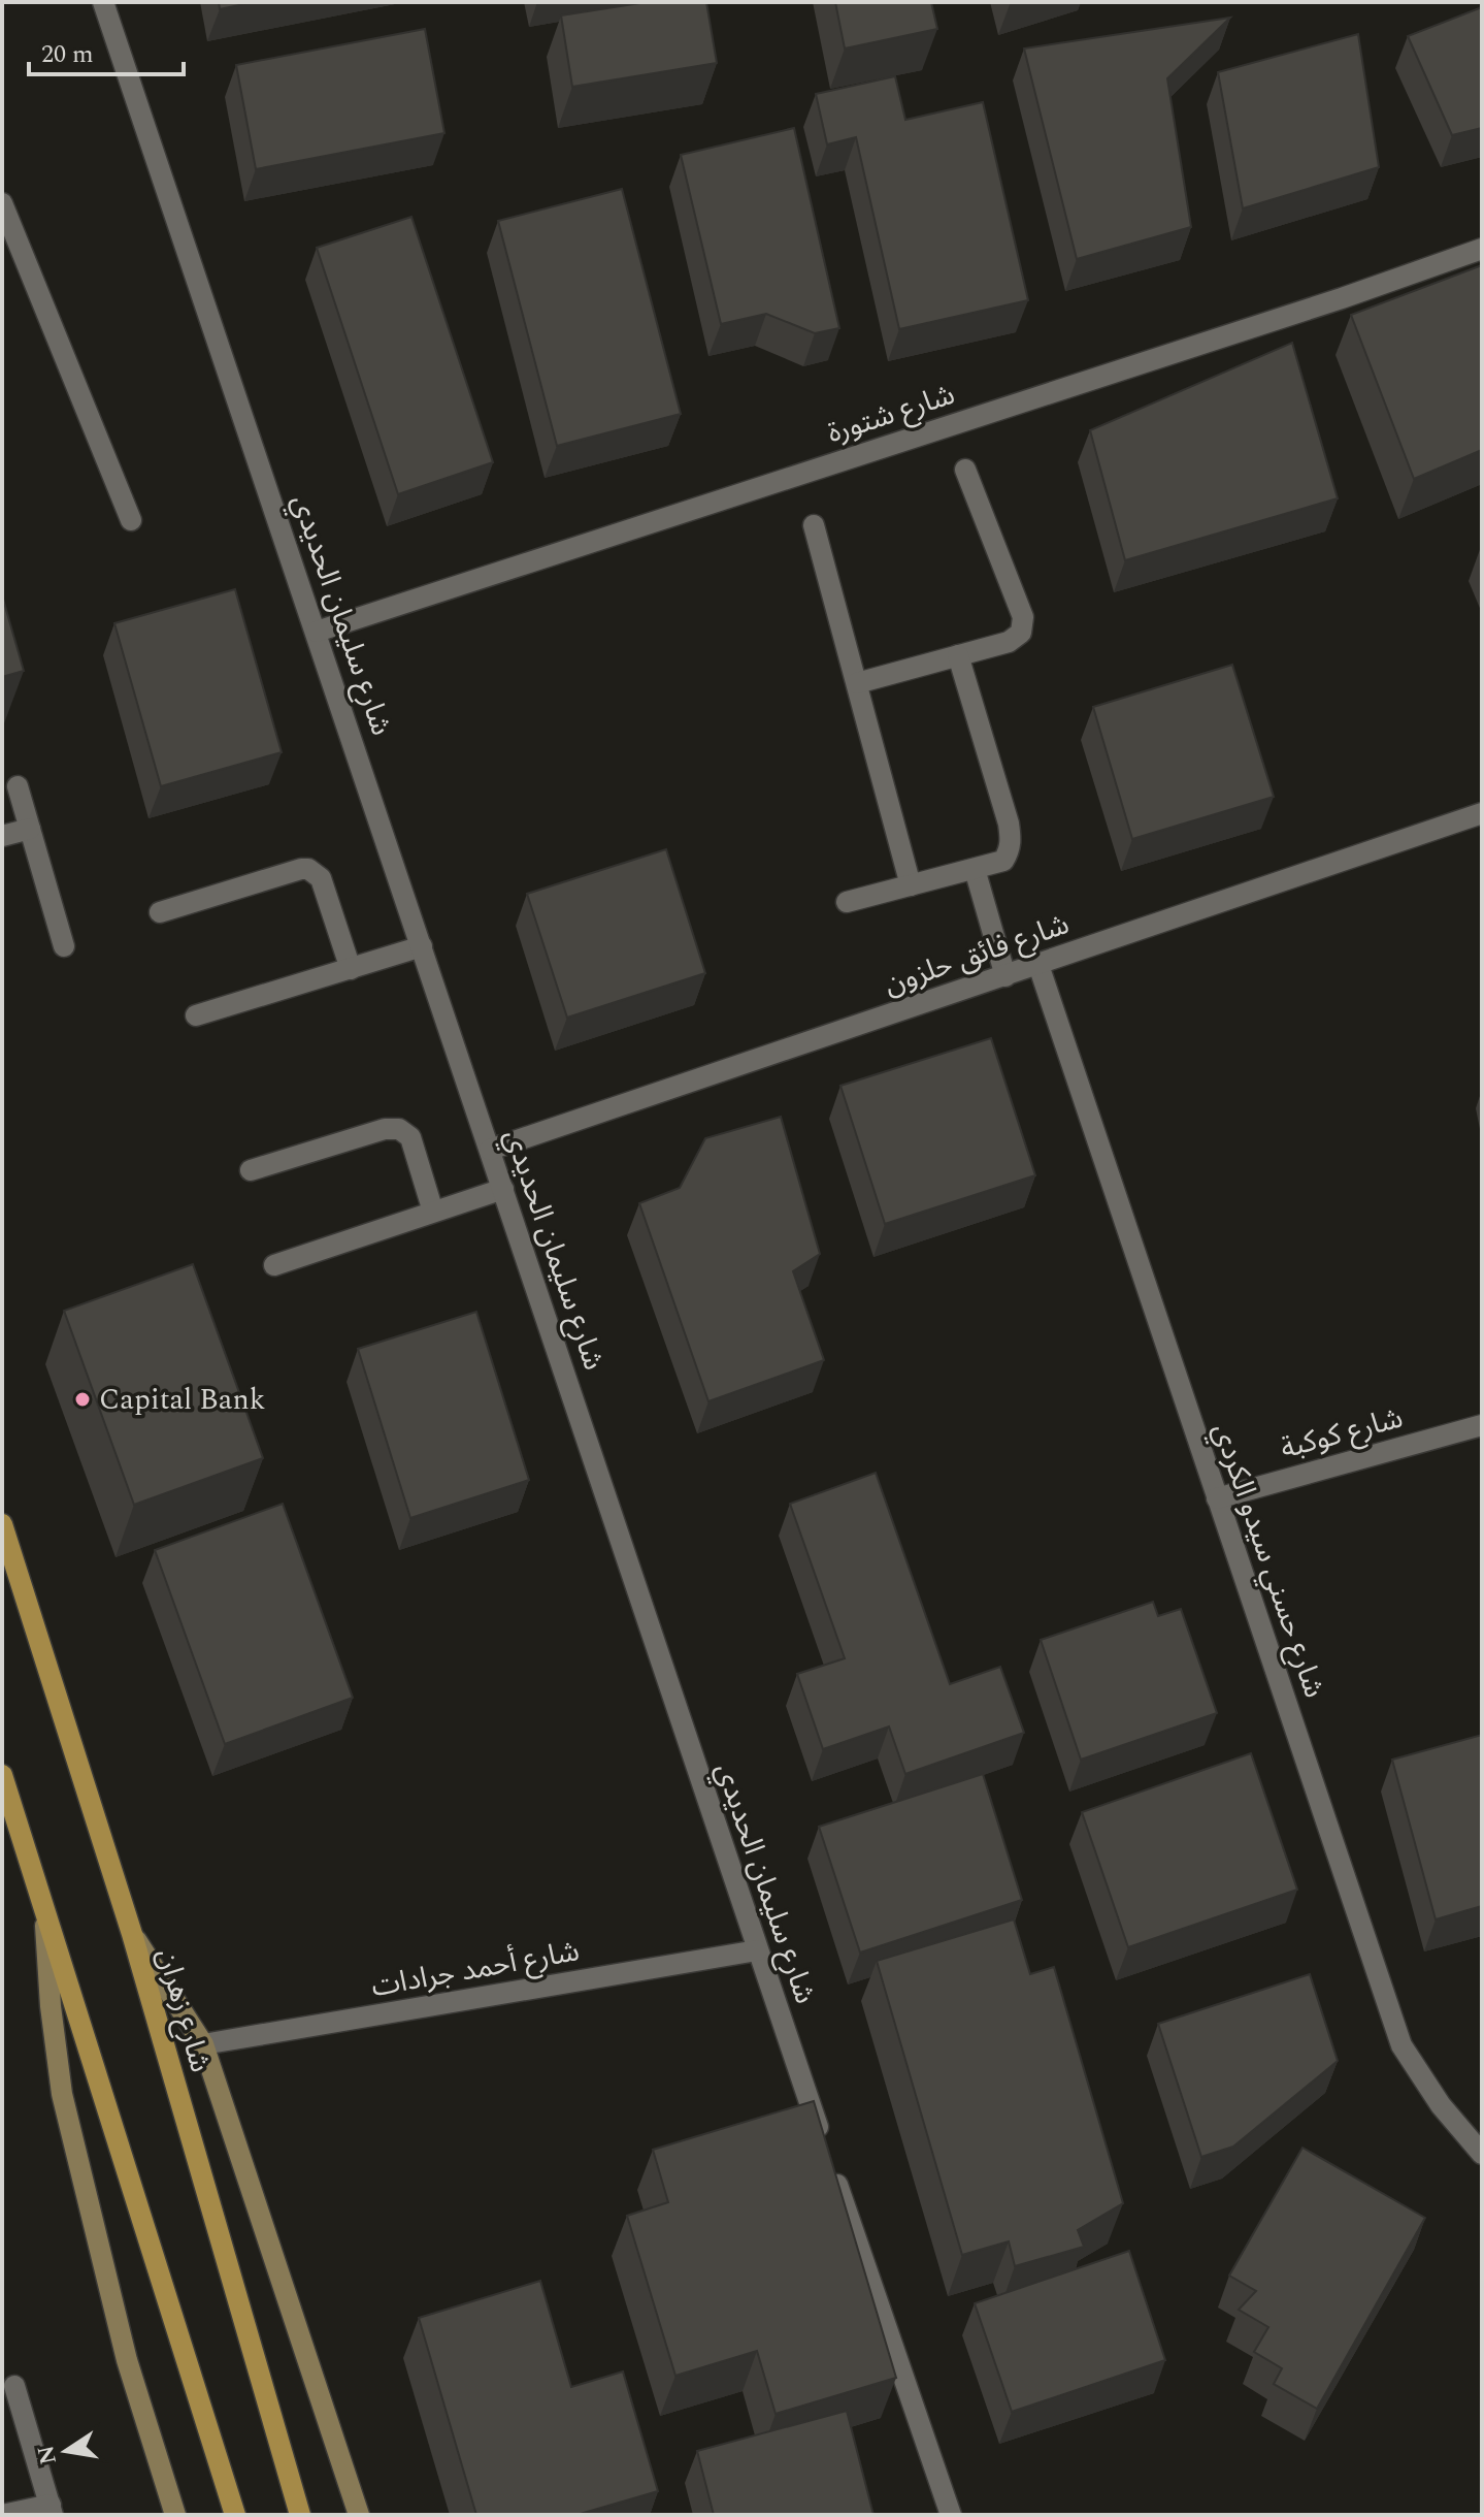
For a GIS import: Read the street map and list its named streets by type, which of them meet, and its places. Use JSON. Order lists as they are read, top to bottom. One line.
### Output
{"streets":{"main road":["شارع زهران"],"street":["شارع شتورة","شارع سليمان الحديدي","شارع فائق حلزون","شارع كوكبة","شارع حسني سيدو الكردي","شارع أحمد جرادات"]},"crossings":[["شارع شتورة","شارع سليمان الحديدي"],["شارع سليمان الحديدي","شارع فائق حلزون"],["شارع سليمان الحديدي","شارع أحمد جرادات"],["شارع فائق حلزون","شارع حسني سيدو الكردي"],["شارع كوكبة","شارع حسني سيدو الكردي"]],"places":["Capital Bank"],"scale_bar":"20 m","north":"left"}
